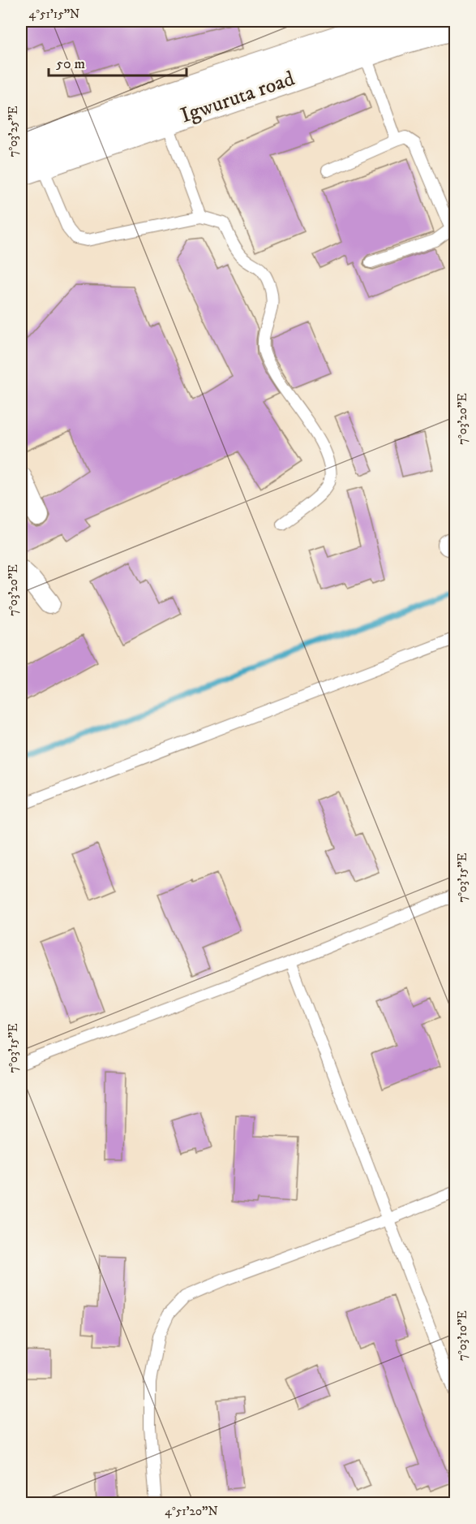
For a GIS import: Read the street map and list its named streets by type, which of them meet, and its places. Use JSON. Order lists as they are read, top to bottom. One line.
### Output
{"streets":{"main road":["Igwuruta road"]},"scale_bar":"50 m","coordinates":["4°51'15\"N","7°03'25\"E","7°03'20\"E","7°03'15\"E","7°03'10\"E","4°51'20\"N"]}
